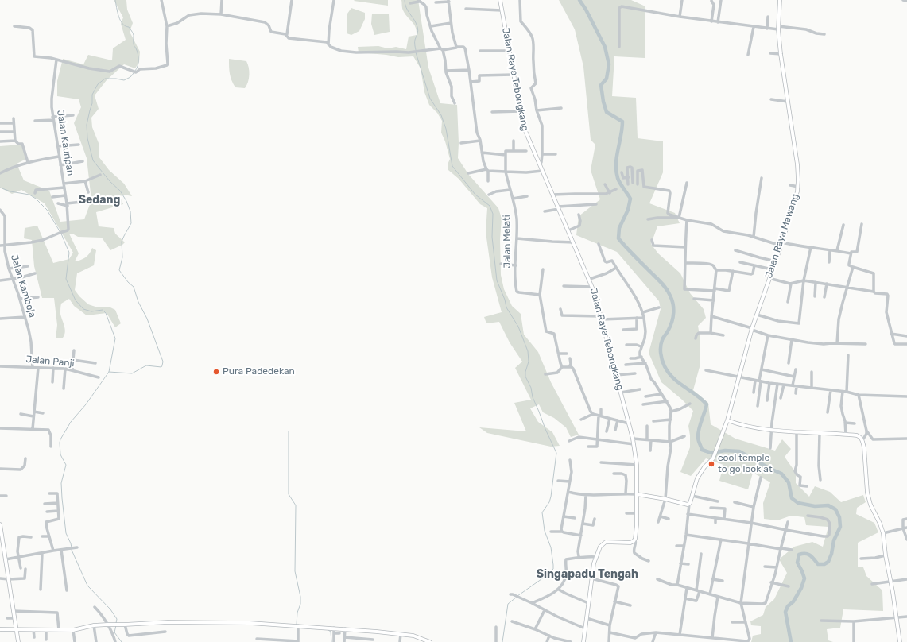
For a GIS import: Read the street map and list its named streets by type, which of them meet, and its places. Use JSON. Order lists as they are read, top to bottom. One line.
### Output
{"streets":{"main road":["Jalan Raya Tebongkang","Jalan Raya Mawang"],"street":["Jalan Kauripan","Jalan Melati","Jalan Kamboja","Jalan Panji"]},"crossings":[["Jalan Kauripan","Jalan Kamboja"],["Jalan Kamboja","Jalan Panji"]],"districts":["Sedang","Singapadu Tengah"],"places":["Pura Padedekan","cool temple to go look at"]}
